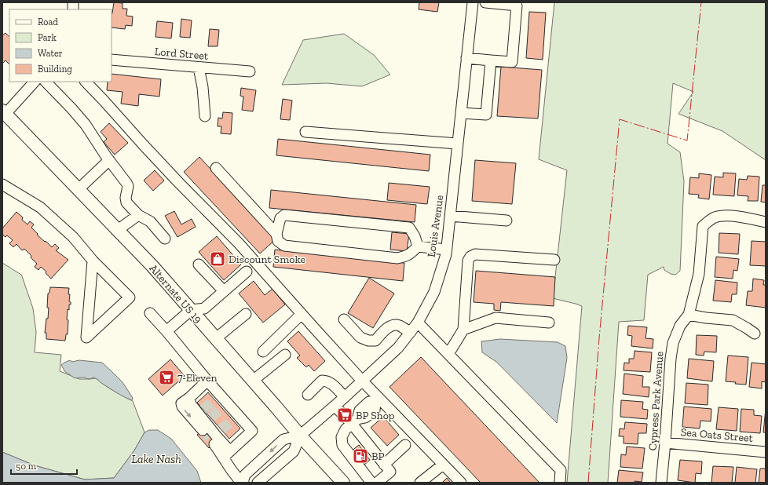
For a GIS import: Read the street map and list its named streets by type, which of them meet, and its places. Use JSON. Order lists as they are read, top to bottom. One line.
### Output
{"streets":{"main road":["Alternate US 19"],"street":["Lord Street","Louis Avenue","Cypress Park Avenue","Sea Oats Street"]},"crossings":[["Louis Avenue","Alternate US 19"],["Cypress Park Avenue","Sea Oats Street"]],"water":["Lake Nash"],"places":{"shop":["Discount Smoke"],"supermarket":["7-Eleven","BP Shop"],"fuel station":["BP"]},"legend":["Road","Park","Water","Building"],"scale_bar":"50 m"}
